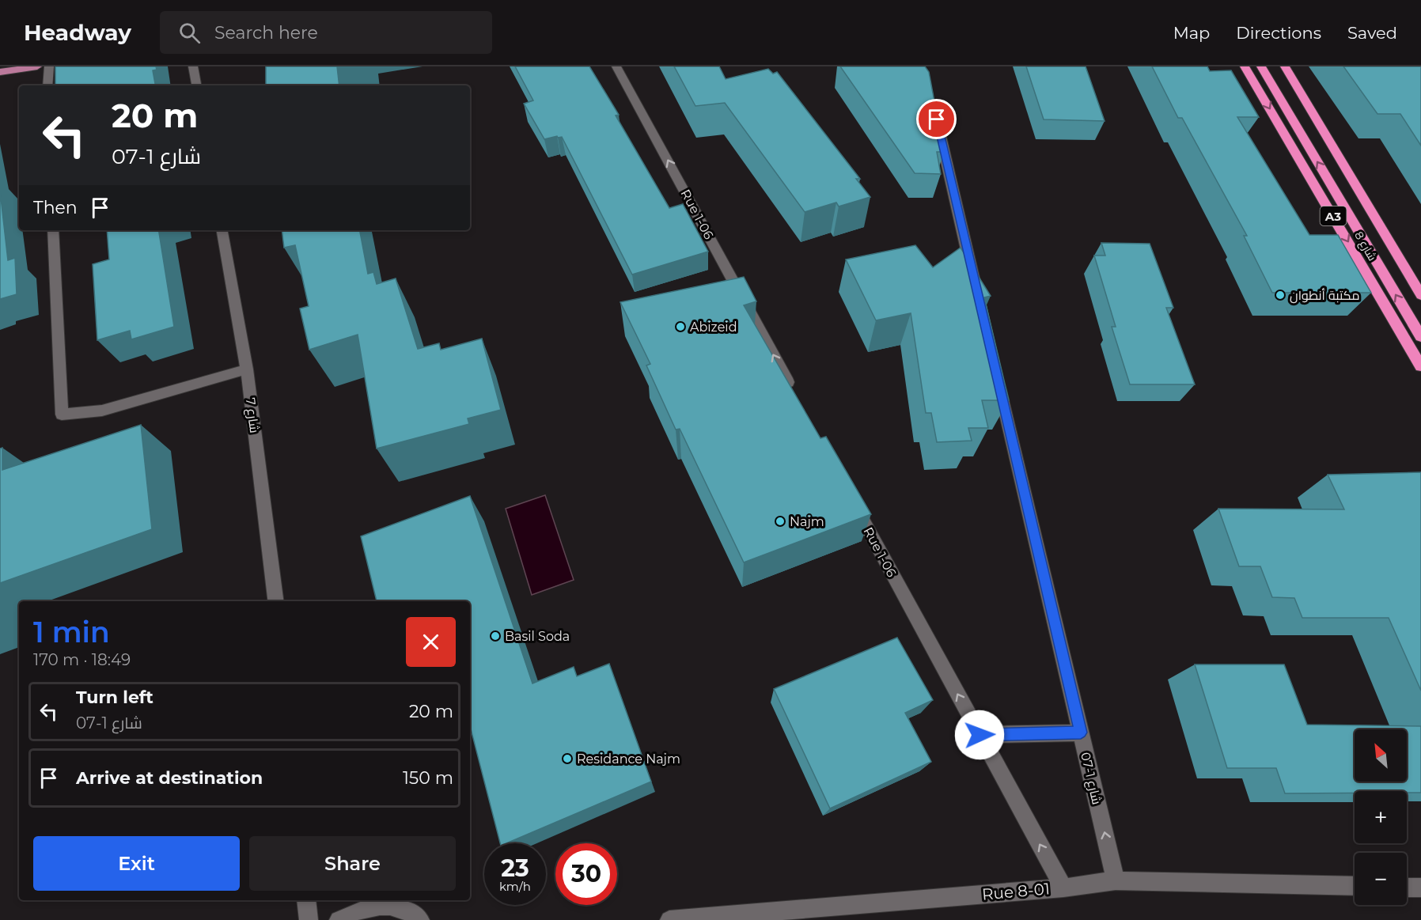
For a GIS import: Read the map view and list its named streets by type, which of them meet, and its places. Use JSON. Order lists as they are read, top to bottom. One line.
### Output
{"streets":{"highway":["A3","شارع 8"],"street":["Rue 1-06","شارع 7","شارع 1-07","Rue 8-01"]},"crossings":[["Rue 1-06","Rue 8-01"],["شارع 1-07","Rue 8-01"]],"one_way":["Rue 1-06"],"places":["مكتبة أنطوان","Abizeid","Najm","Basil Soda","Residance Najm"],"north":"top left","page":{"header":"Headway","search":"Search here","nav":["Map","Directions","Saved"],"turn":["20 m","شارع 1-07"],"then":"Then","heading":["1 min","170 m · 18:49"],"list":[{"name":"Turn left","note":"شارع 1-07","value":"20 m"},{"name":"Arrive at destination","value":"150 m"}],"map_buttons":["+","−"],"buttons":["Exit","Share"],"speed":"23 km/h","limit":"30"}}
